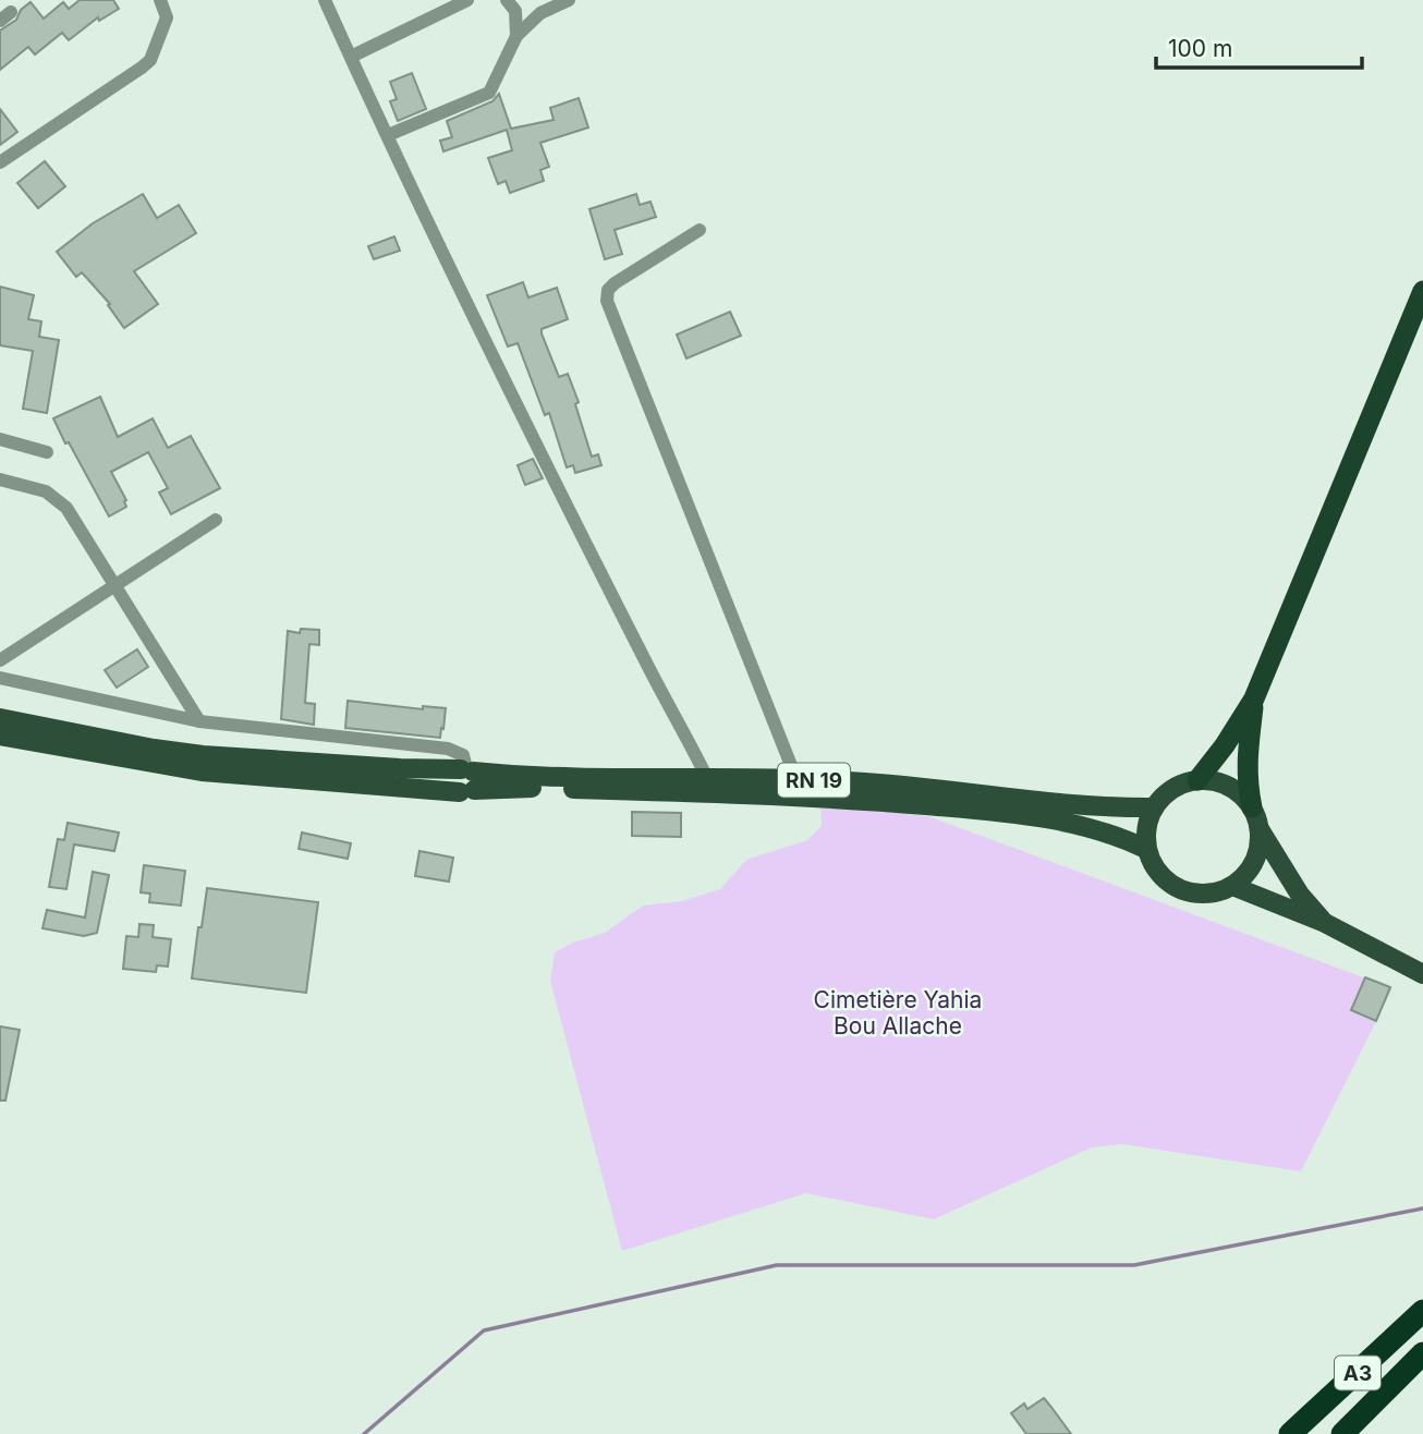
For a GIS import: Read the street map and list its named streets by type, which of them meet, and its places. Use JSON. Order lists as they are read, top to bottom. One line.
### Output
{"streets":{"highway":["A3"],"main road":["RN 19"]},"parks":["Cimetière Yahia Bou Allache"],"scale_bar":"100 m"}
